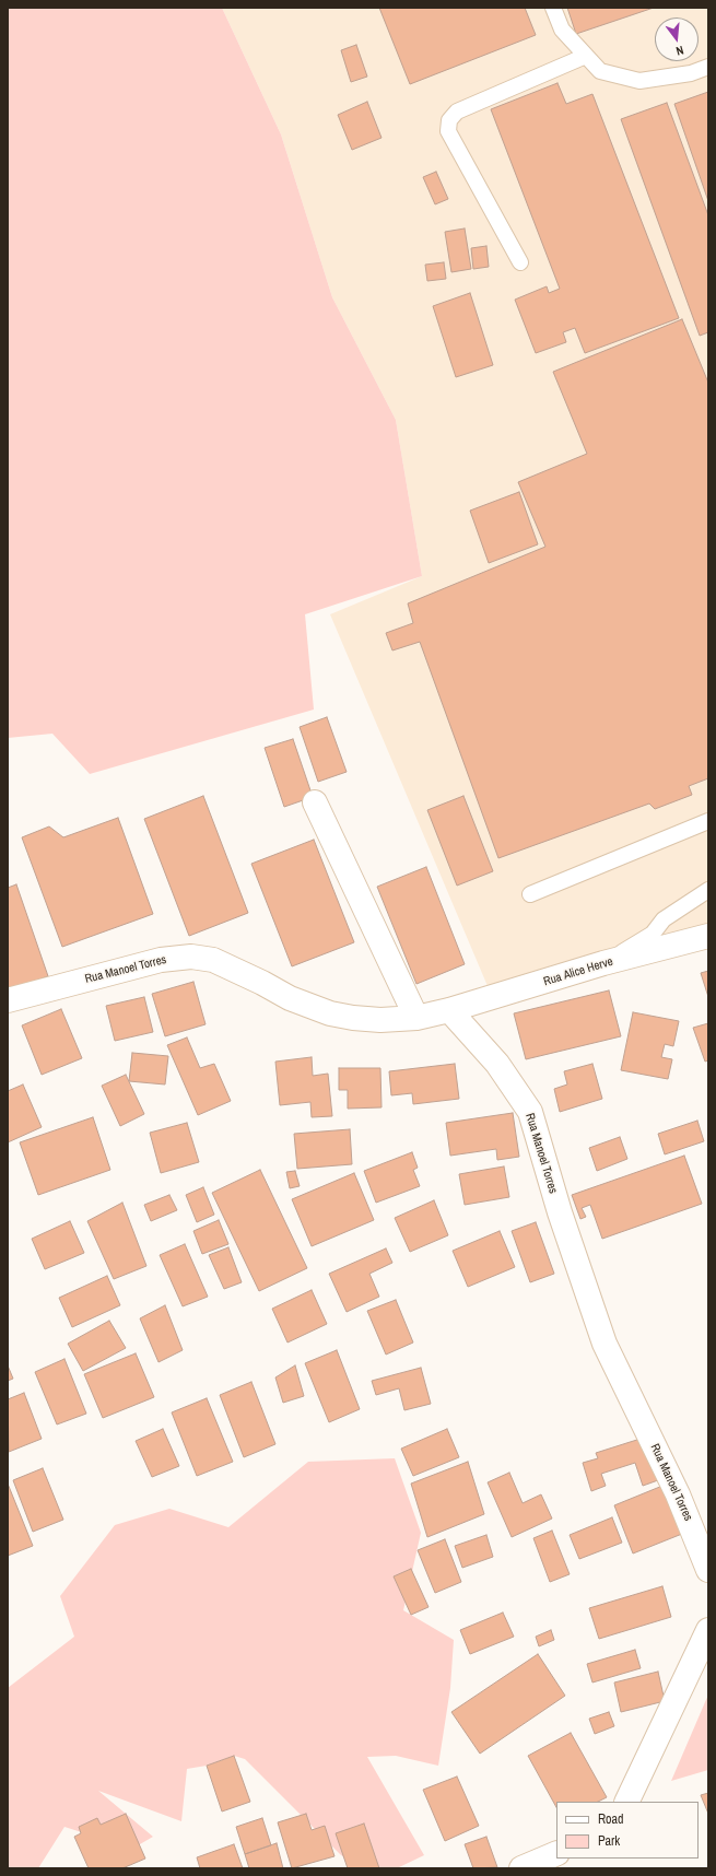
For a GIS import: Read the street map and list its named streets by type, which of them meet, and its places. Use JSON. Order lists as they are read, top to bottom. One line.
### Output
{"streets":{"street":["Rua Manoel Torres","Rua Alice Herve"]},"crossings":[["Rua Manoel Torres","Rua Alice Herve"]],"legend":["Road","Park"],"north":"bottom"}
